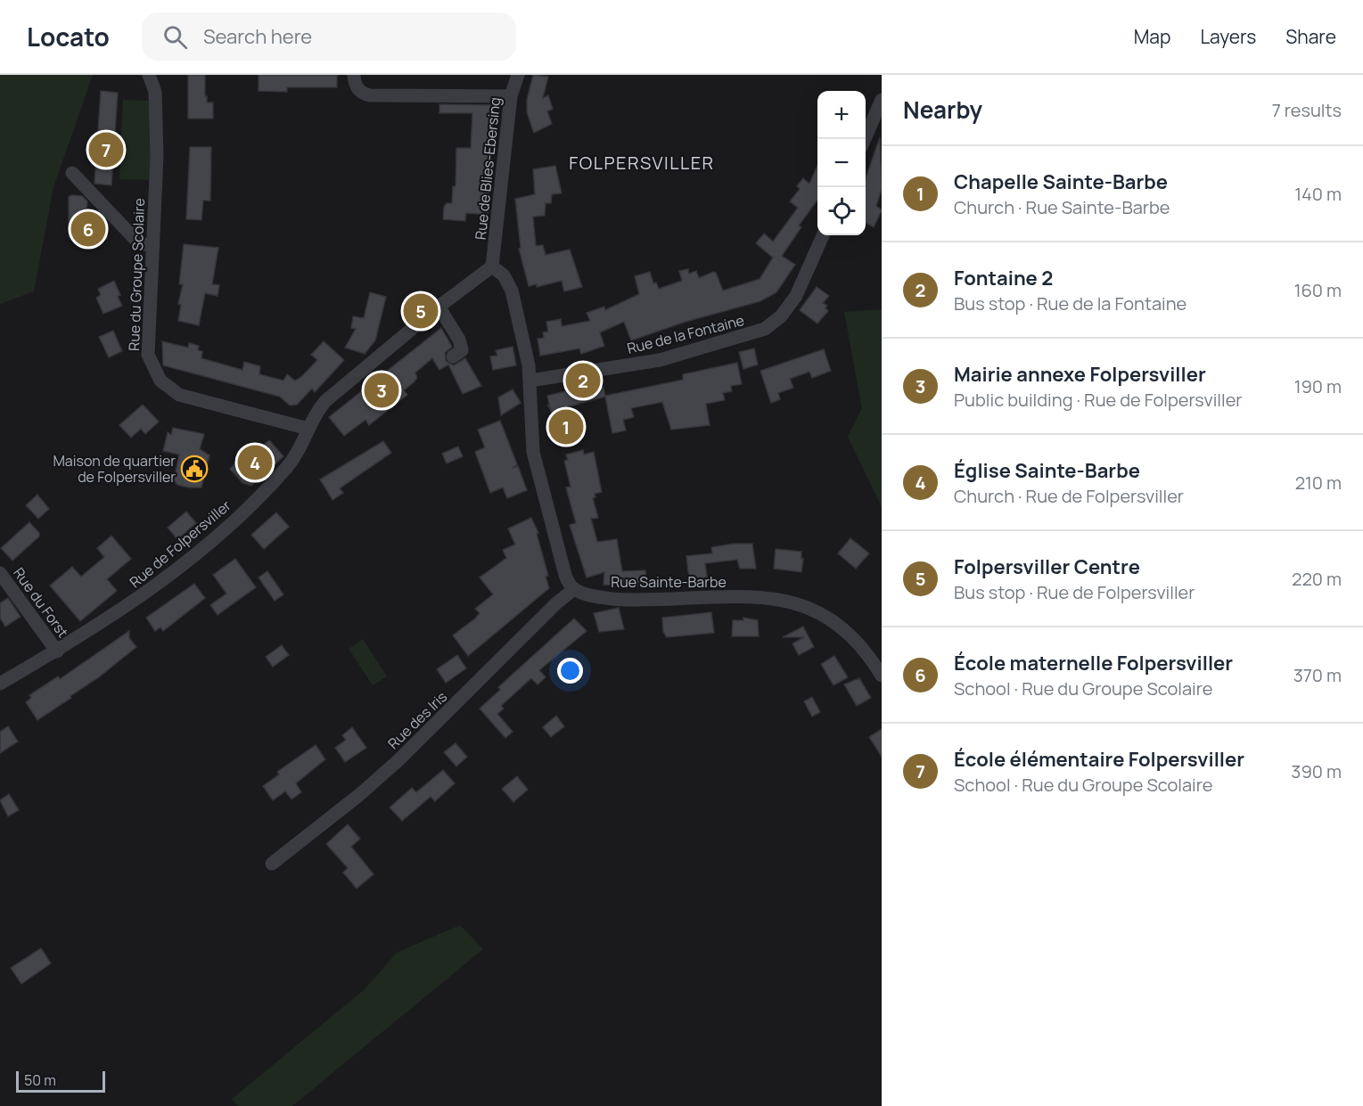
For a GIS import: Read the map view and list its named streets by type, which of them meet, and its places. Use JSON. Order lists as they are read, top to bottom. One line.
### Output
{"streets":{"street":["Rue de Blies-Ebersing","Rue du Groupe Scolaire","Rue de la Fontaine","Rue de Folpersviller","Rue Sainte-Barbe","Rue du Forst","Rue des Iris"]},"crossings":[["Rue de Blies-Ebersing","Rue de Folpersviller"],["Rue du Groupe Scolaire","Rue de Folpersviller"],["Rue de Folpersviller","Rue du Forst"],["Rue Sainte-Barbe","Rue des Iris"]],"districts":["FOLPERSVILLER"],"places":{"public building":["Maison de quartier de Folpersviller"]},"scale_bar":"50 m","page":{"header":"Locato","search":"Search here","nav":["Map","Layers","Share"],"heading":["Nearby","7 results"],"map_buttons":["+","−"],"pins":["7","6","5","2","3","1","4"],"list":[{"mark":"1","name":"Chapelle Sainte-Barbe","note":"Church · Rue Sainte-Barbe","value":"140 m"},{"mark":"2","name":"Fontaine 2","note":"Bus stop · Rue de la Fontaine","value":"160 m"},{"mark":"3","name":"Mairie annexe Folpersviller","note":"Public building · Rue de Folpersviller","value":"190 m"},{"mark":"4","name":"Église Sainte-Barbe","note":"Church · Rue de Folpersviller","value":"210 m"},{"mark":"5","name":"Folpersviller Centre","note":"Bus stop · Rue de Folpersviller","value":"220 m"},{"mark":"6","name":"École maternelle Folpersviller","note":"School · Rue du Groupe Scolaire","value":"370 m"},{"mark":"7","name":"École élémentaire Folpersviller","note":"School · Rue du Groupe Scolaire","value":"390 m"}],"scale":"50 m"}}
